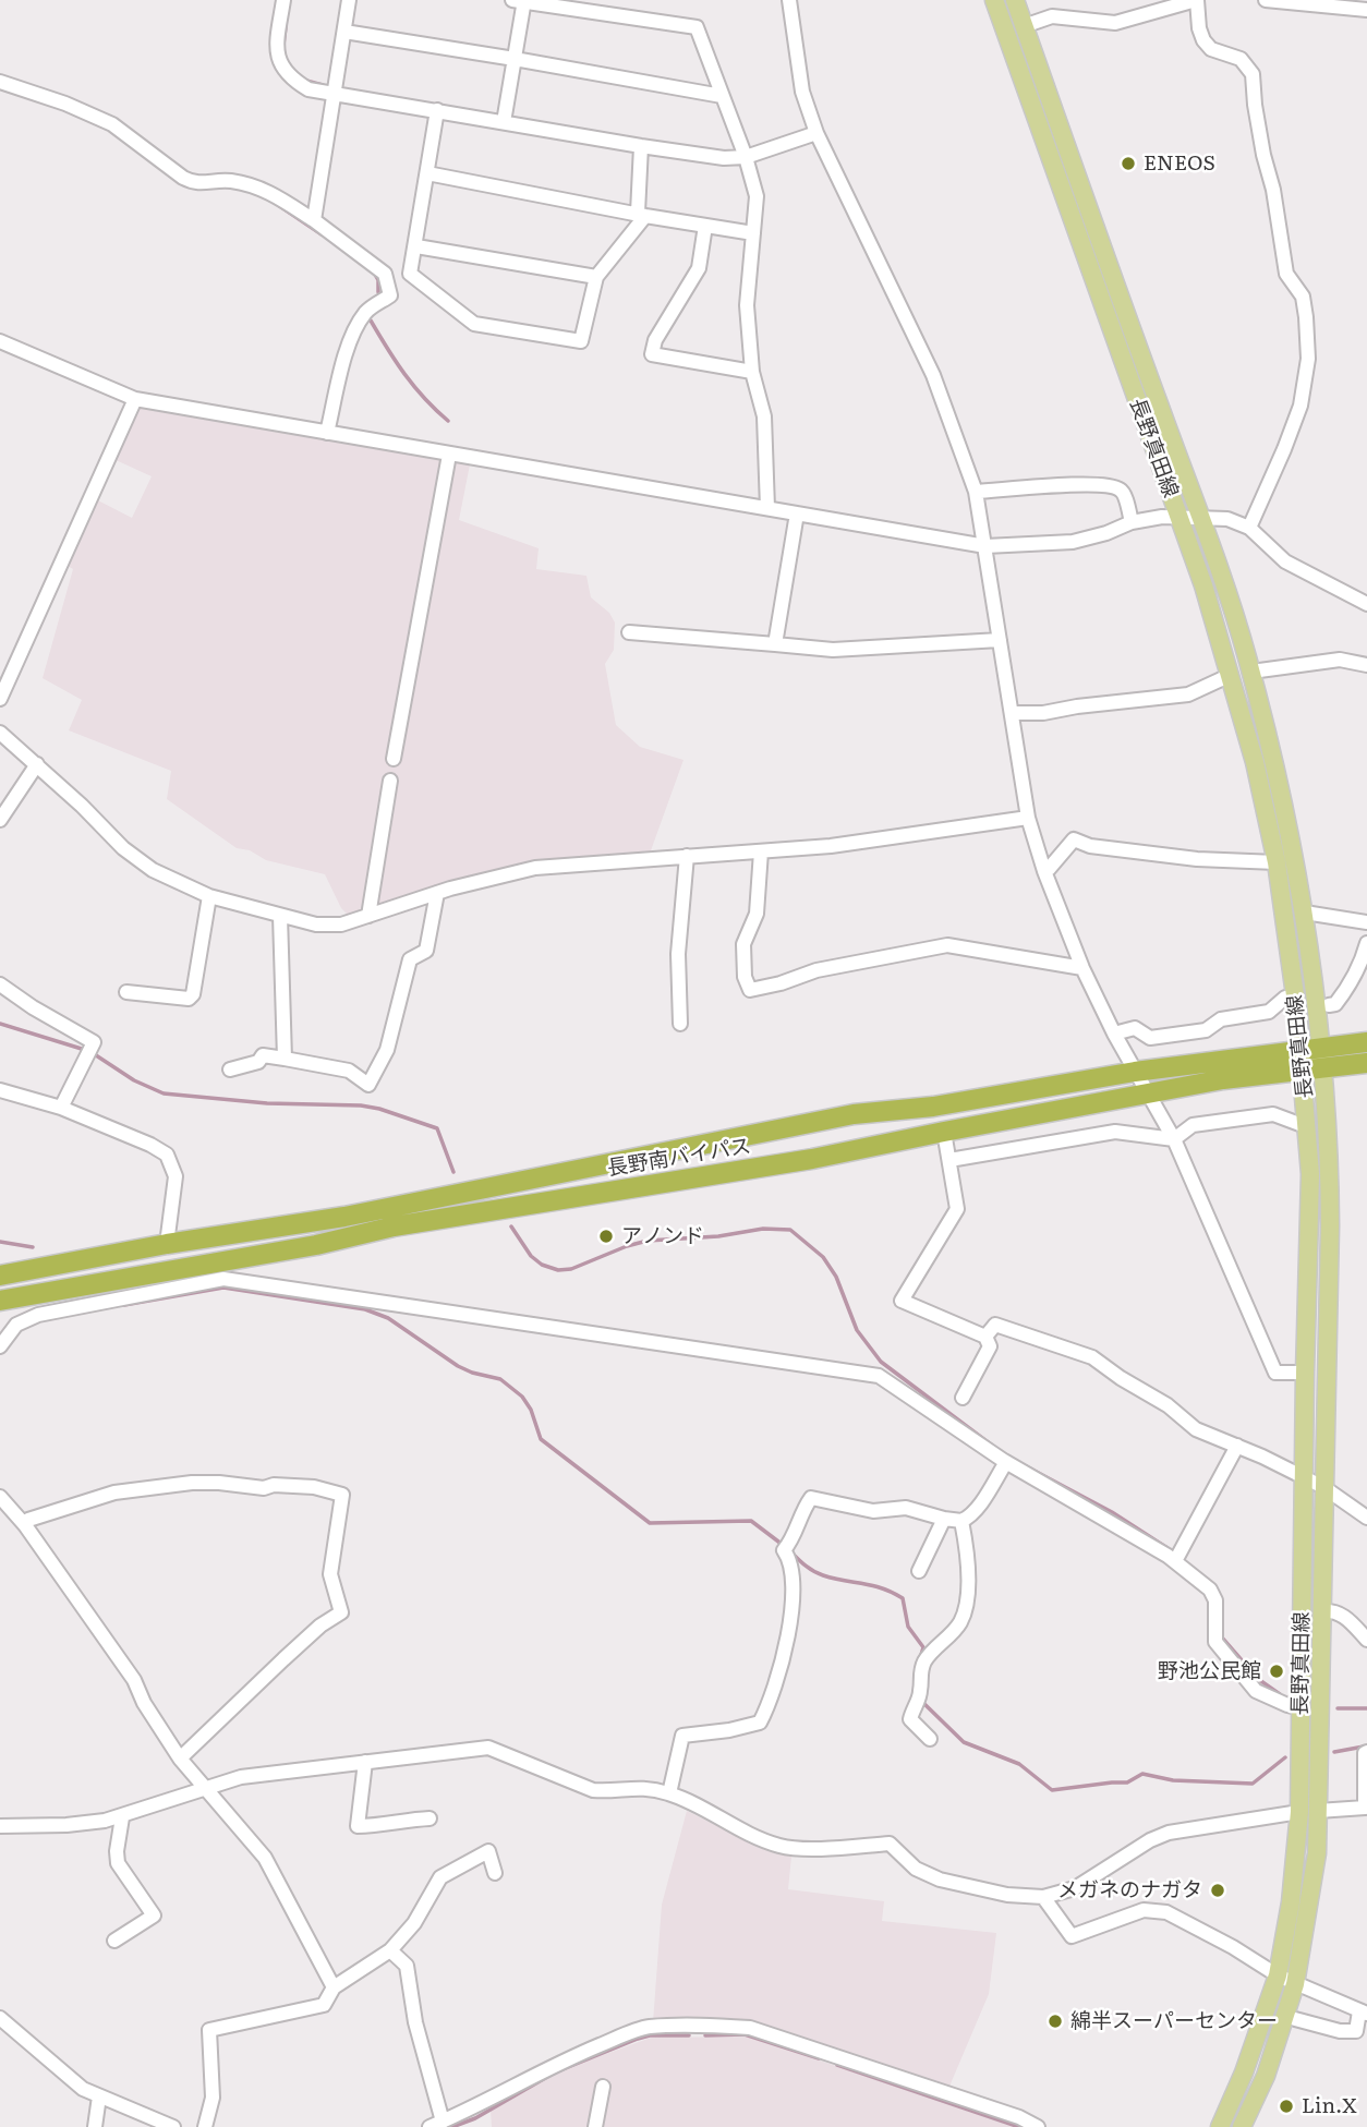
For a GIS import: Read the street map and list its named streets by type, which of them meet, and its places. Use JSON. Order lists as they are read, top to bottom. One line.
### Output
{"streets":{"highway":["長野南バイパス"],"main road":["長野真田線"]},"crossings":[["長野真田線","長野南バイパス"]],"places":["ENEOS","アノンド","野池公民館","メガネのナガタ","綿半スーパーセンター","Lin.X"]}
